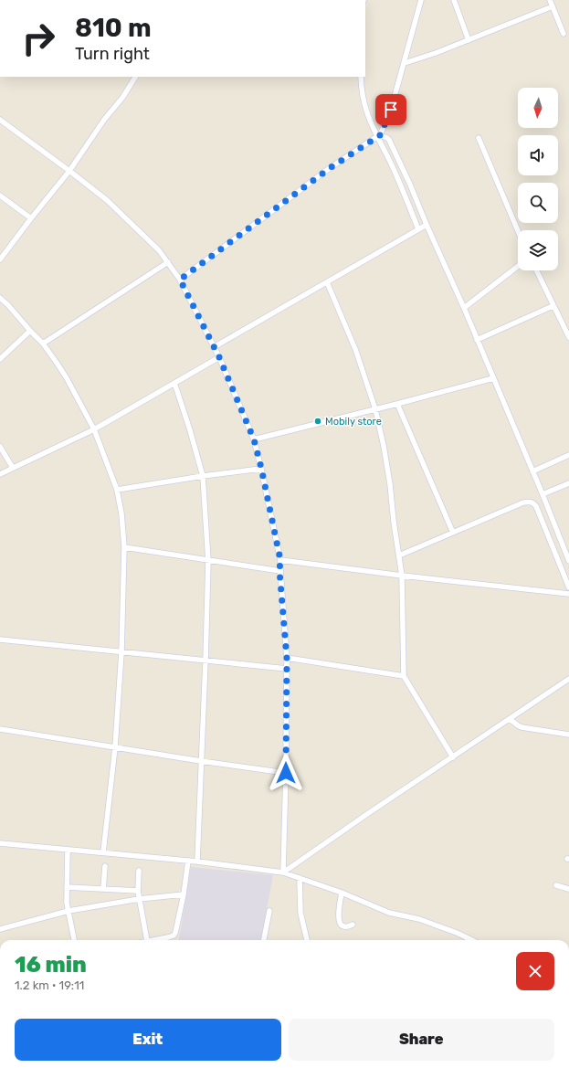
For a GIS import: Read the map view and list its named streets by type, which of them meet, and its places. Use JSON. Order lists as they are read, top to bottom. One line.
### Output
{"places":["Mobily store"],"north":"bottom","page":{"turn":["810 m","Turn right"],"heading":["16 min","1.2 km · 19:11"],"buttons":["Exit","Share"]}}
